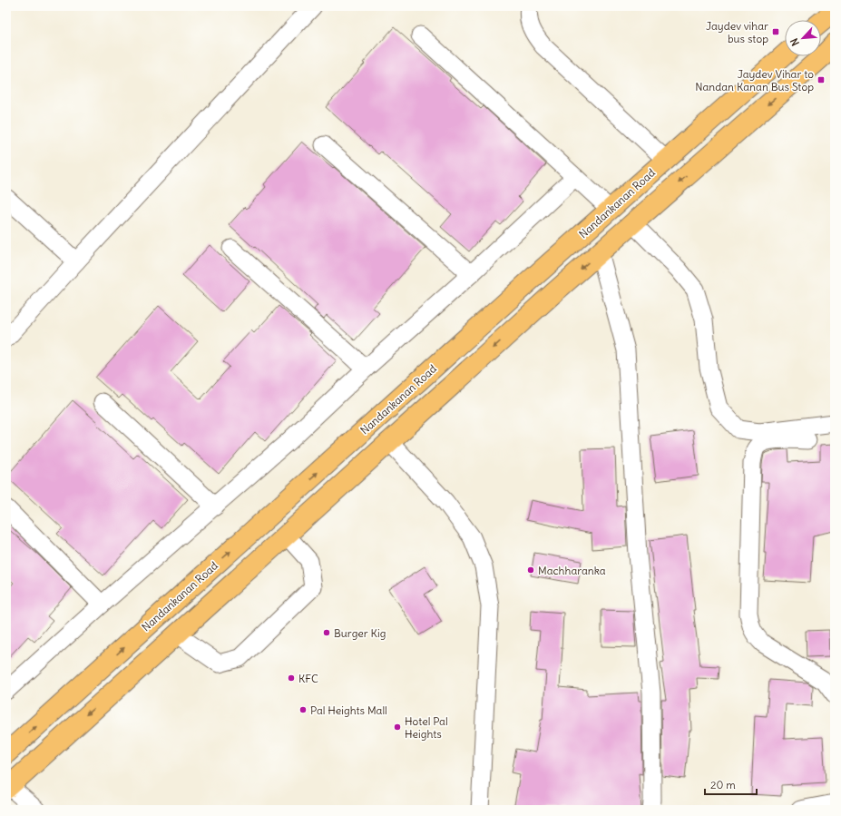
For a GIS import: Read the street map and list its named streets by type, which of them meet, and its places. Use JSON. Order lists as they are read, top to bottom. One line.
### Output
{"streets":{"main road":["Nandankanan Road"]},"places":{"transit":["Jaydev vihar bus stop","Jaydev Vihar to Nandan Kanan Bus Stop"],"other":["Machharanka","Burger Kig","KFC","Pal Heights Mall","Hotel Pal Heights"]},"scale_bar":"20 m","north":"bottom left"}
